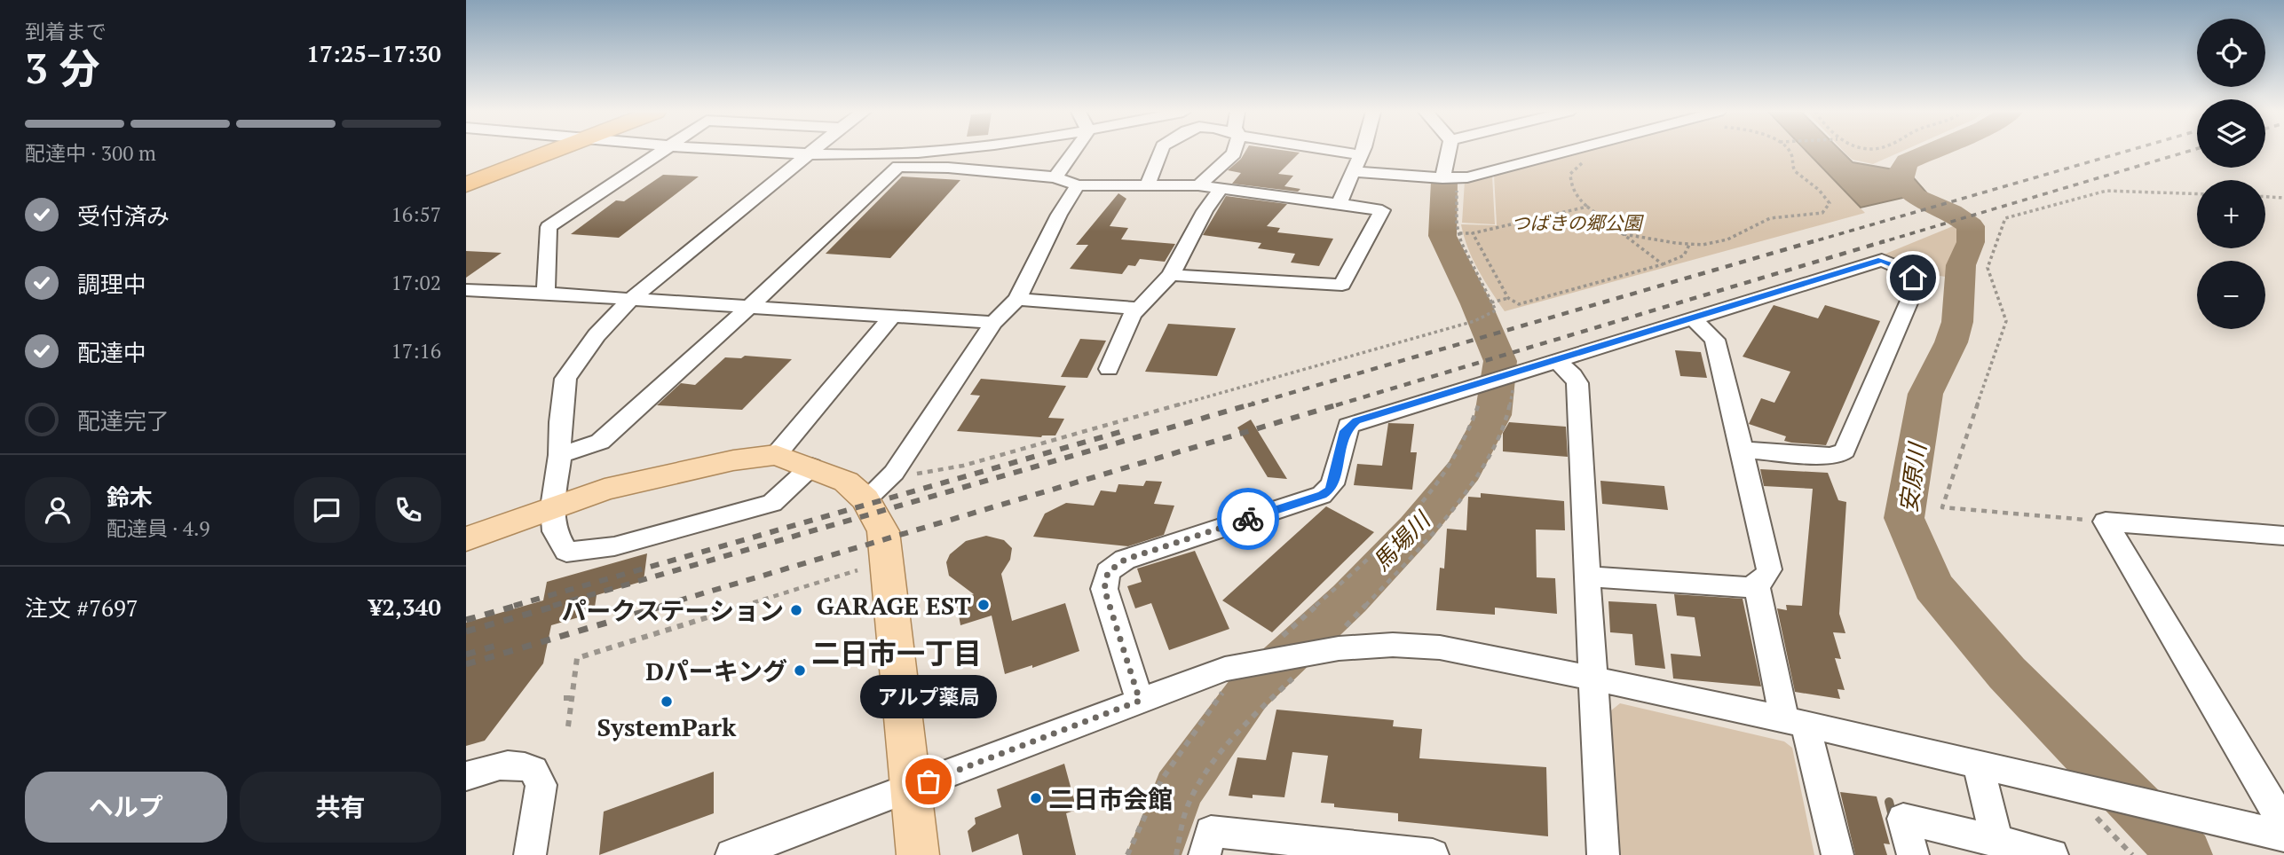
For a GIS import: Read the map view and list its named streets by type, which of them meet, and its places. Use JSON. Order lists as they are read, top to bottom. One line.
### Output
{"districts":["二日市一丁目"],"water":["安原川","馬場川"],"parks":["つばきの郷公園"],"places":["GARAGE EST","パークステーション","Dパーキング","SystemPark","アルプ薬局","二日市会館"],"page":{"heading":["3 分","到着まで","17:25–17:30"],"panel":["鈴木","配達員 · 4.9","注文 #7697","¥2,340"],"map_buttons":["+","−"],"bar":"配達中 · 300 m","list":[["受付済み","16:57"],["調理中","17:02"],["配達中","17:16"],"配達完了"],"bubble":"アルプ薬局","buttons":["ヘルプ","共有"]}}
